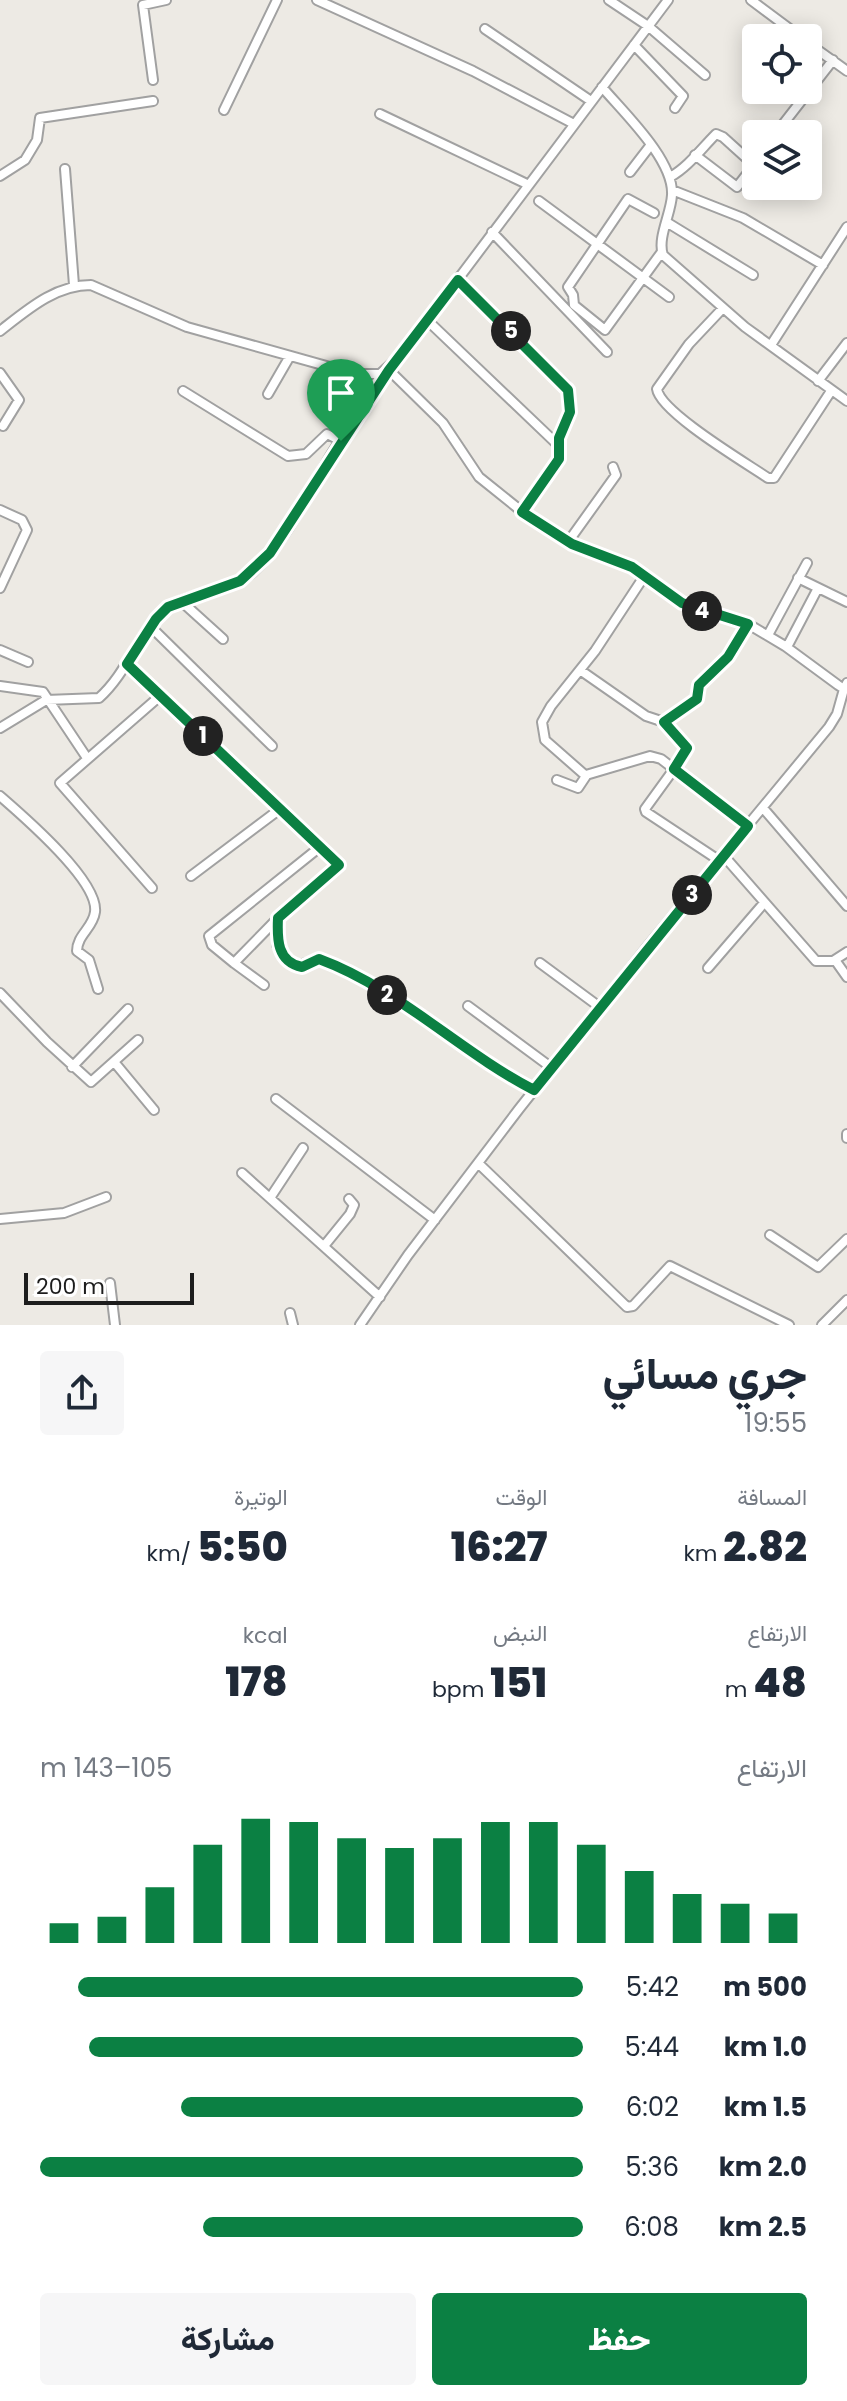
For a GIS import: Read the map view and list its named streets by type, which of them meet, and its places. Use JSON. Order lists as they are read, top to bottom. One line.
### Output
{"scale_bar":"200 m","page":{"pins":["5","4","1","3","2"],"scale":"200 m","heading":["جري مسائي","19:55"],"stats":[["المسافة","2.82 km"],["الوقت","16:27"],["الوتيرة","5:50 /km"],["الارتفاع","48 m"],["النبض","151 bpm"],["kcal","178"]],"chart":["الارتفاع","105–143 m"],"list":[{"name":"500 m","note":"5:42"},{"name":"1.0 km","note":"5:44"},{"name":"1.5 km","note":"6:02"},{"name":"2.0 km","note":"5:36"},{"name":"2.5 km","note":"6:08"}],"buttons":["حفظ","مشاركة"]}}
